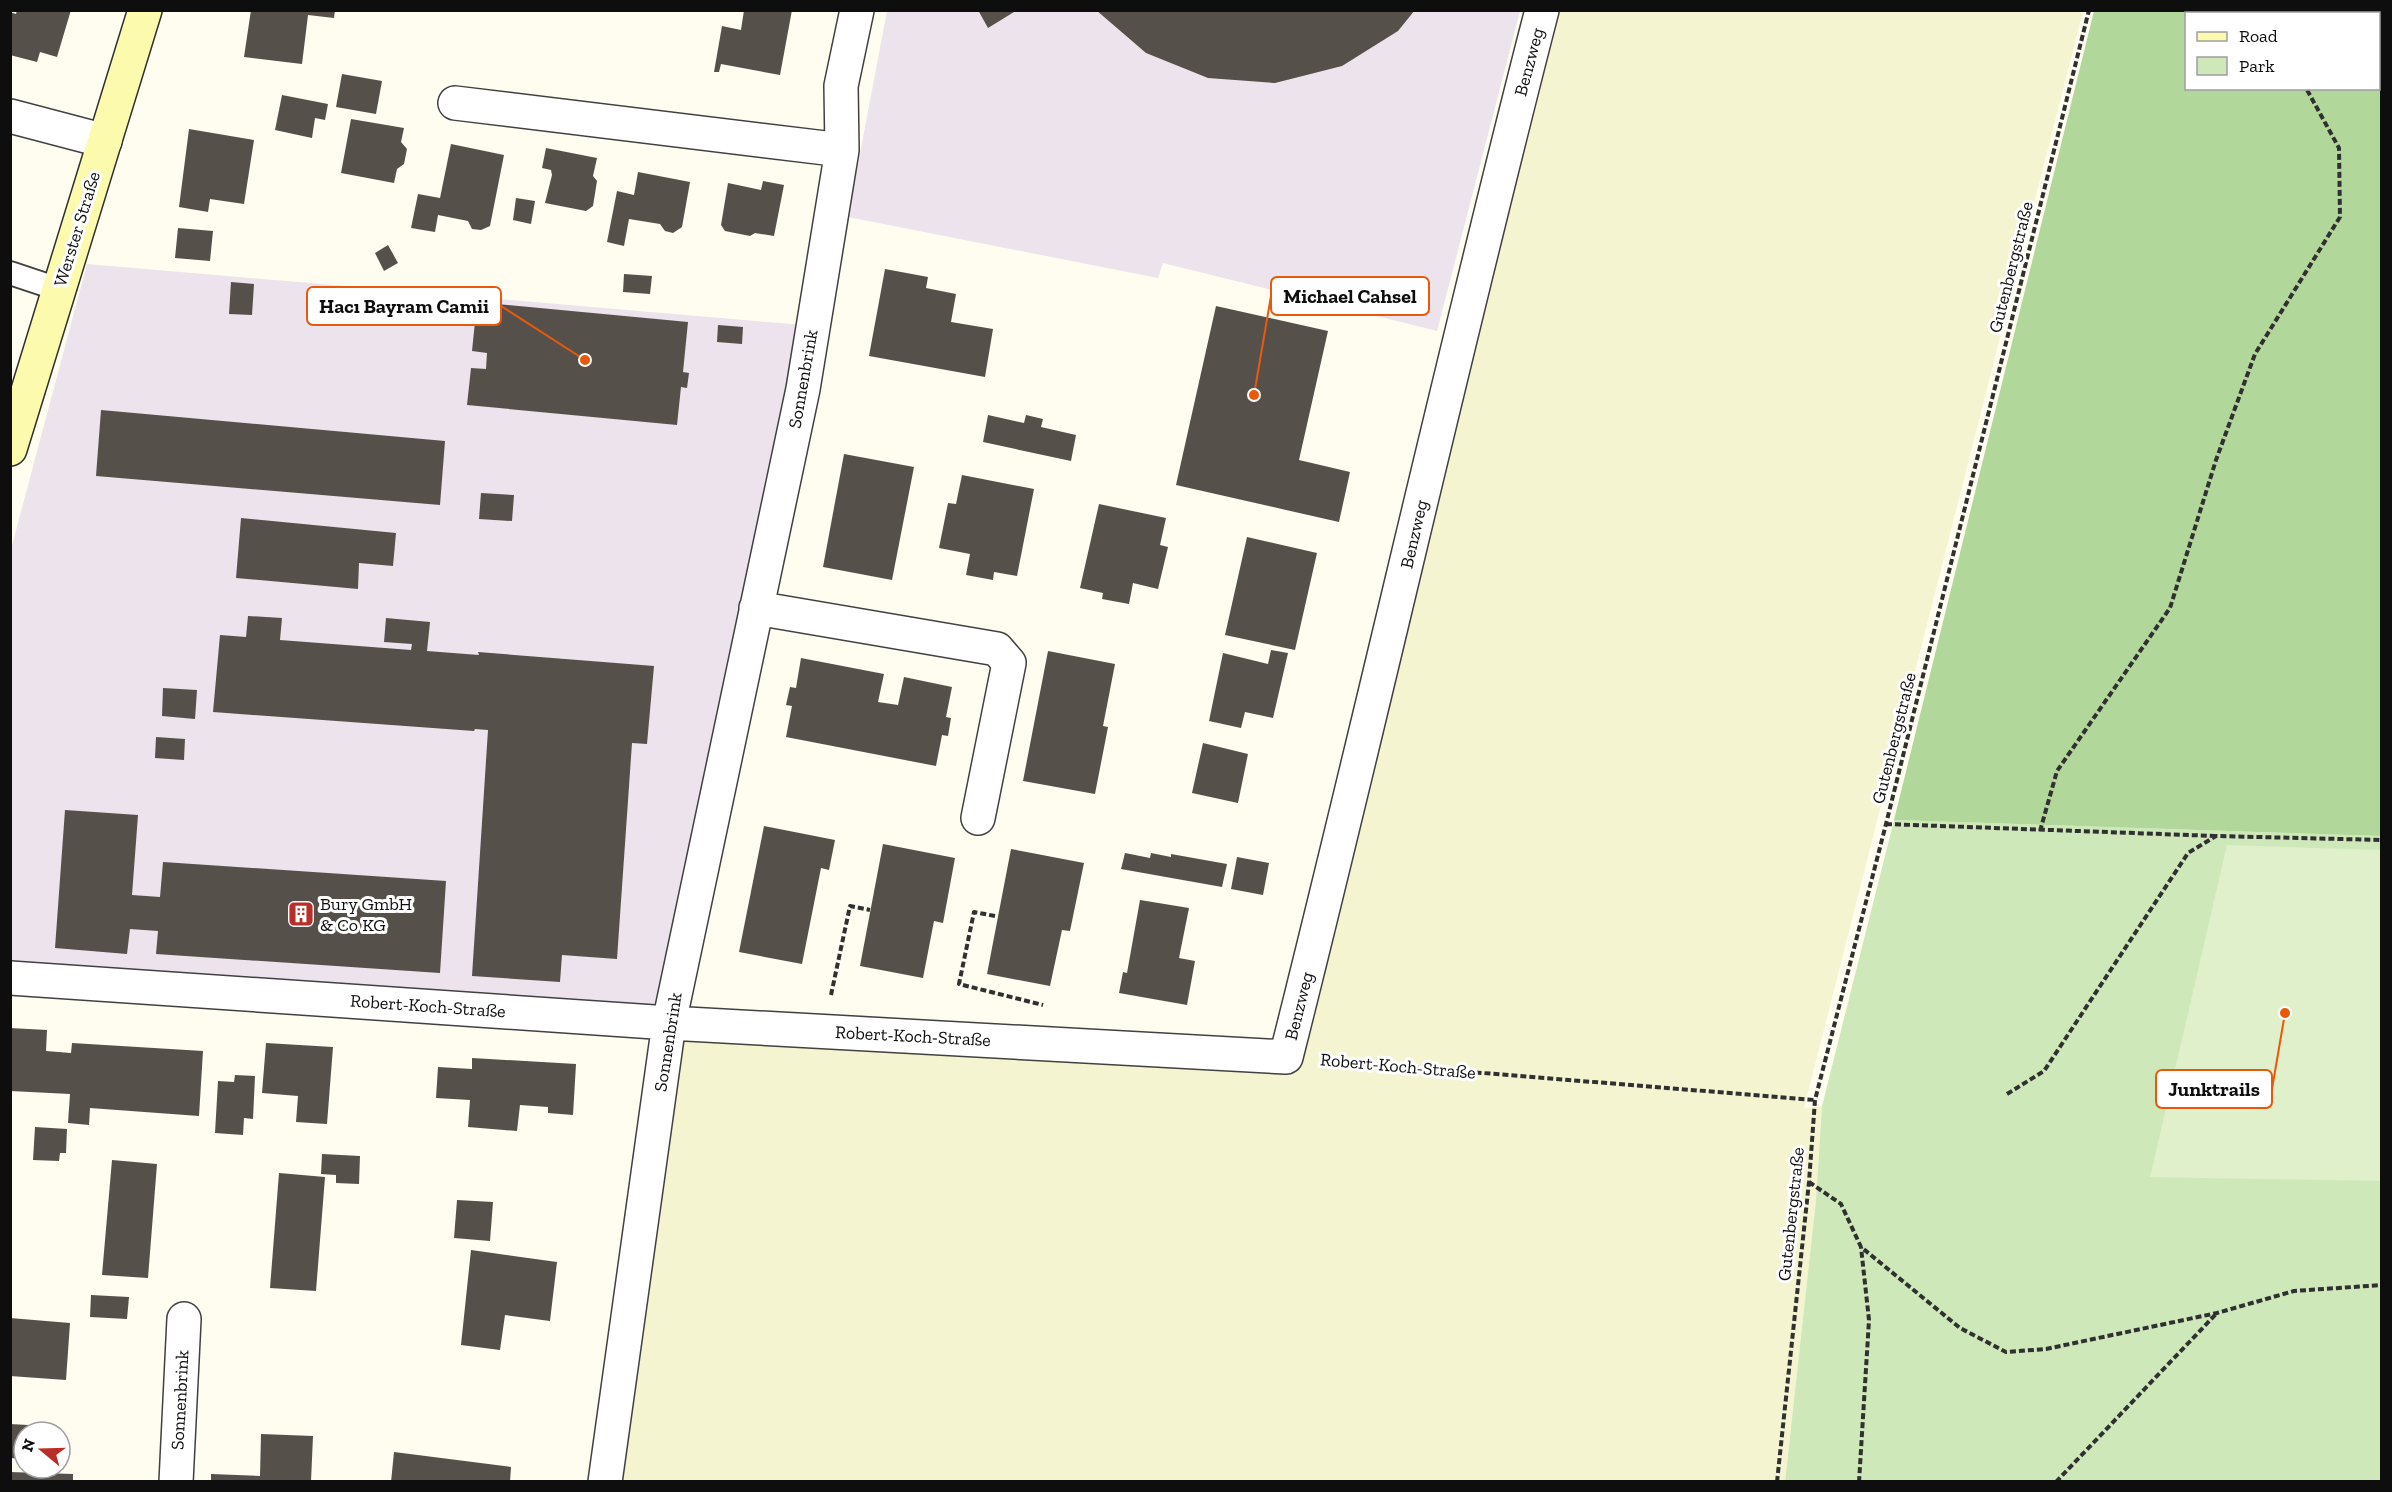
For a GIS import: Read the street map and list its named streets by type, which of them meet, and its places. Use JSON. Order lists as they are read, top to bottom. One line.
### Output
{"streets":{"main road":["Werster Straße"],"street":["Benzweg","Sonnenbrink","Robert-Koch-Straße"],"path":["Gutenbergstraße"]},"crossings":[["Benzweg","Robert-Koch-Straße"],["Gutenbergstraße","Robert-Koch-Straße"],["Sonnenbrink","Robert-Koch-Straße"]],"places":{"other":["Hacı Bayram Camii","Michael Cahsel","Junktrails"],"building":["Bury GmbH & Co KG"]},"legend":["Road","Park"],"north":"left"}
